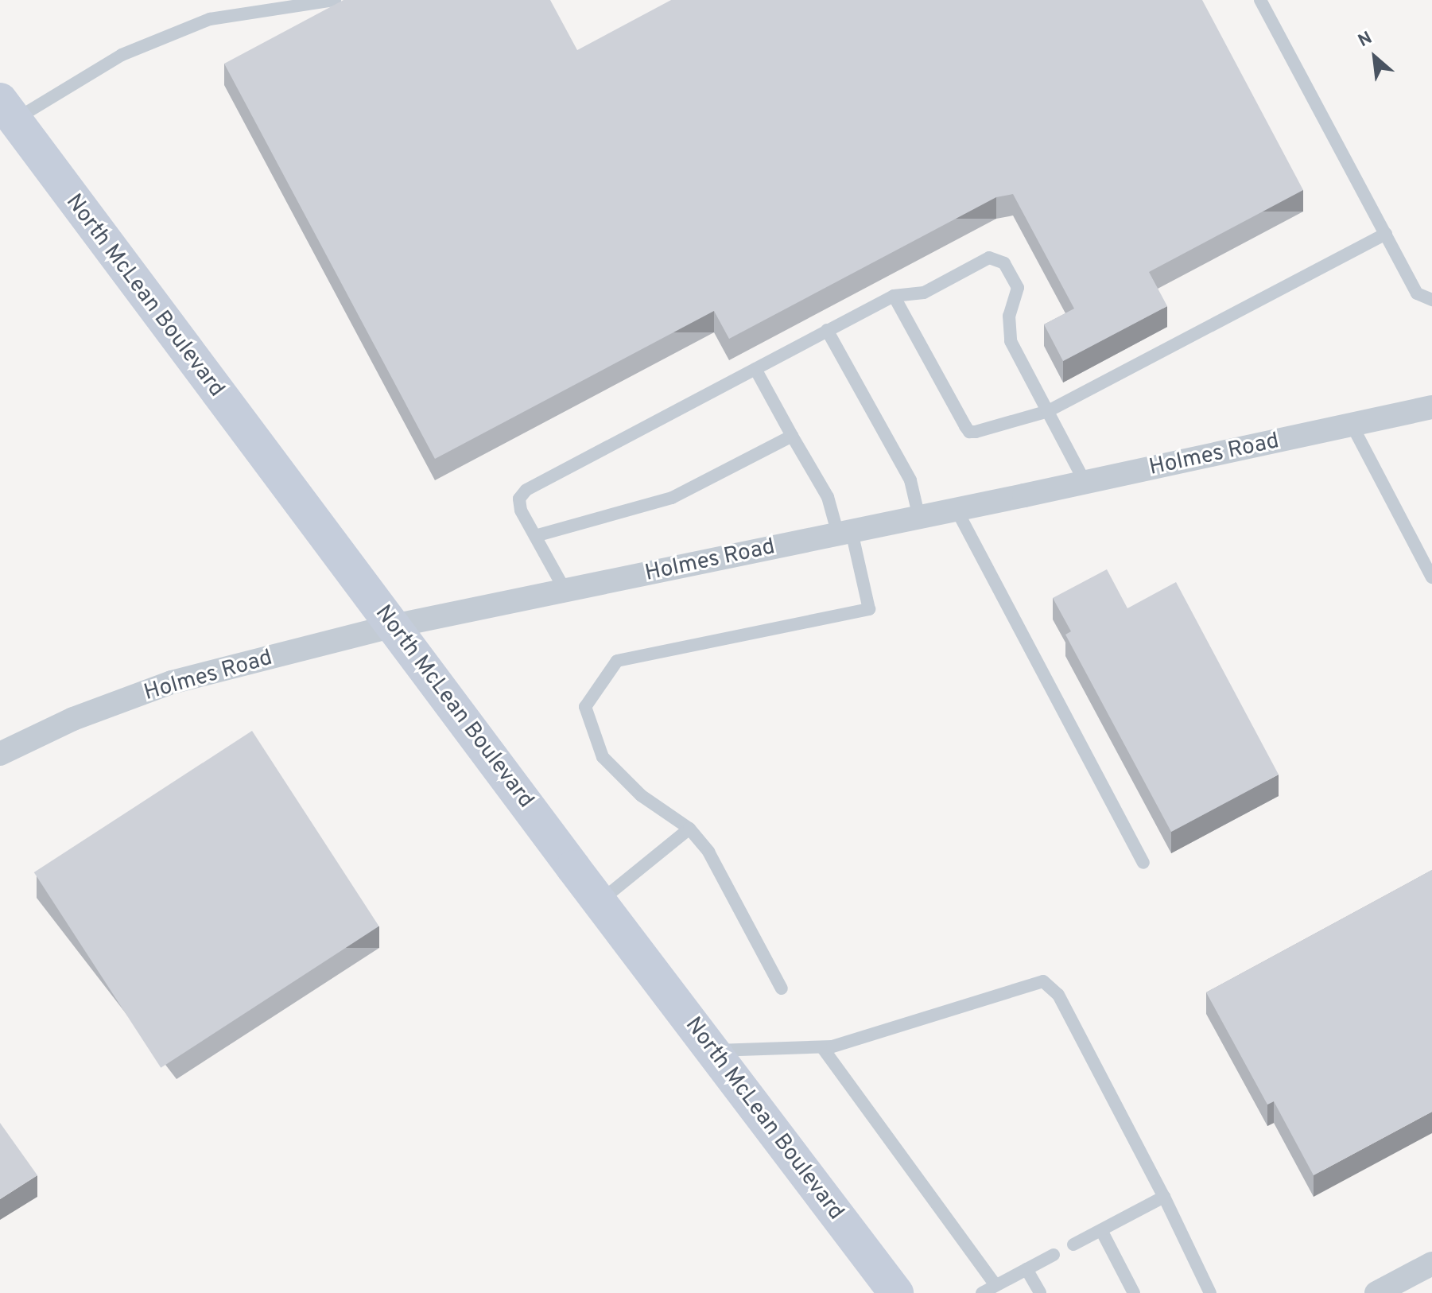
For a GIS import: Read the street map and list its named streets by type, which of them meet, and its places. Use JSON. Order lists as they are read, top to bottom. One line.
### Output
{"streets":{"main road":["North McLean Boulevard"],"street":["Holmes Road"]},"crossings":[["North McLean Boulevard","Holmes Road"]],"north":"top left"}
